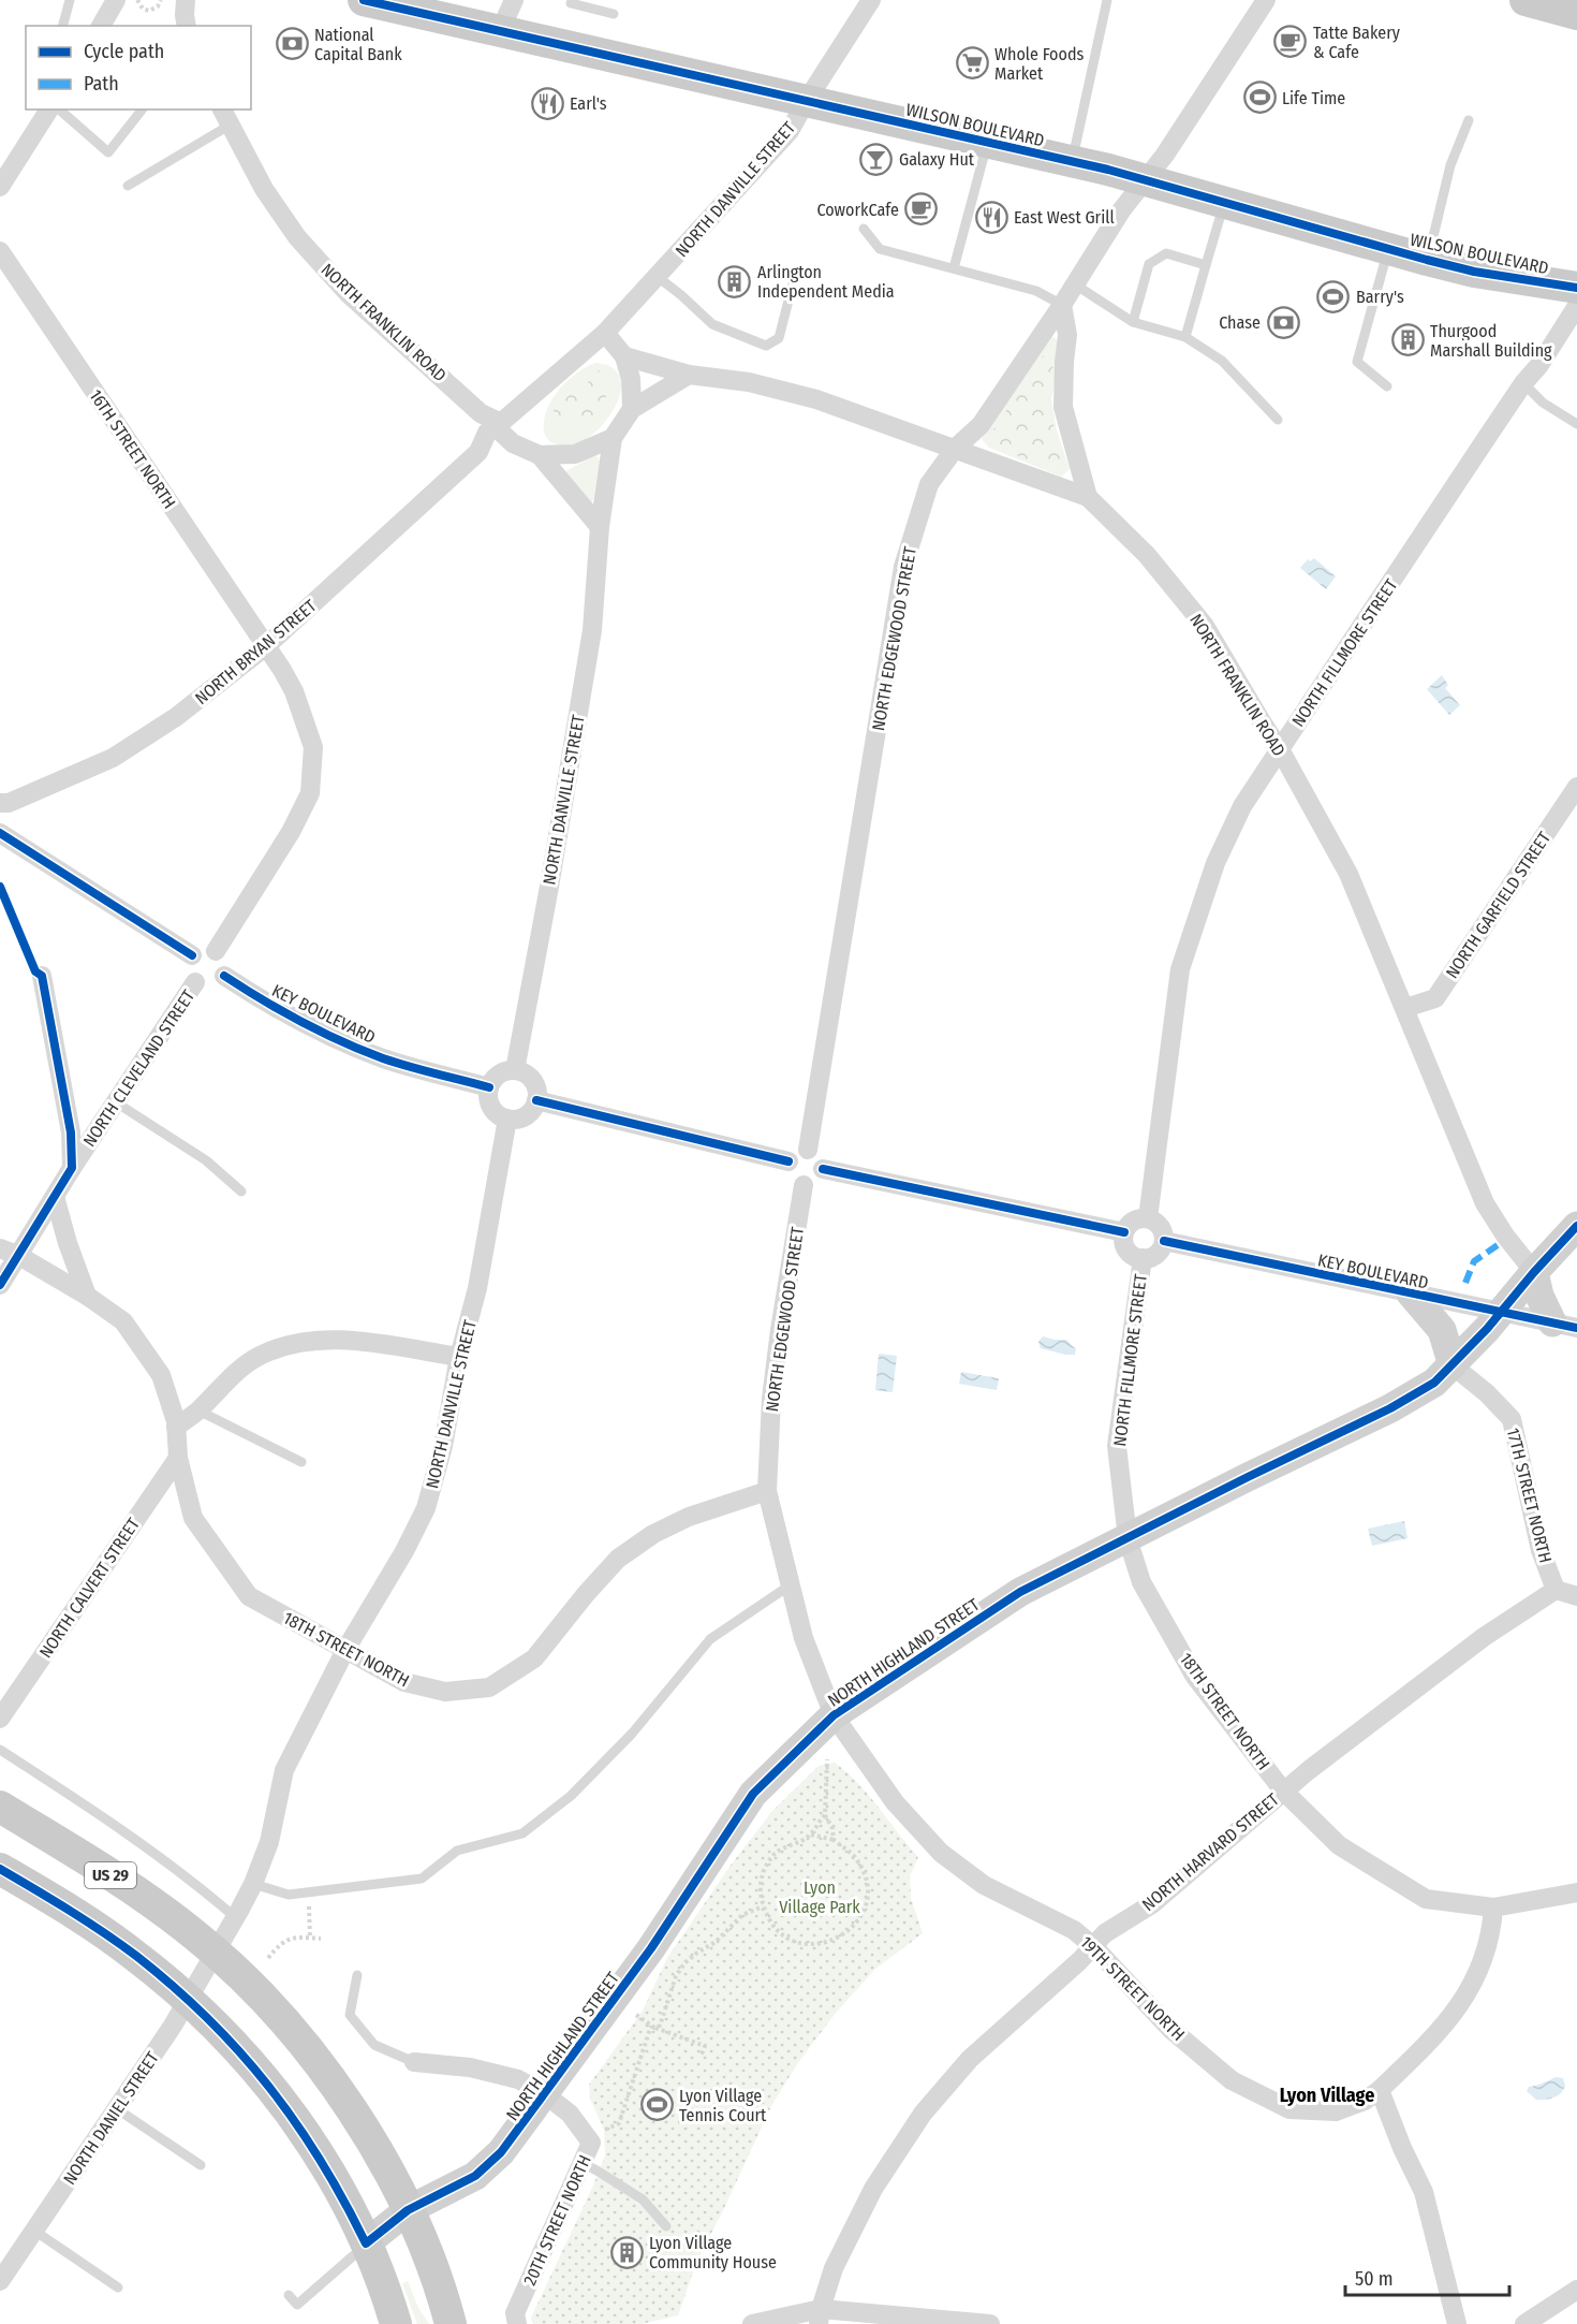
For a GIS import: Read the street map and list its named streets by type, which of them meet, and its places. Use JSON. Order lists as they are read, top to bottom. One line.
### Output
{"streets":{"main road":["WILSON BOULEVARD","US 29"],"street":["NORTH DANVILLE STREET","NORTH FRANKLIN ROAD","16TH STREET NORTH","NORTH EDGEWOOD STREET","NORTH BRYAN STREET","NORTH FILLMORE STREET","NORTH GARFIELD STREET","KEY BOULEVARD","NORTH CLEVELAND STREET","17TH STREET NORTH","NORTH CALVERT STREET","18TH STREET NORTH","NORTH HIGHLAND STREET","NORTH HARVARD STREET","19TH STREET NORTH","NORTH DANIEL STREET","20TH STREET NORTH"]},"crossings":[["WILSON BOULEVARD","NORTH DANVILLE STREET"],["WILSON BOULEVARD","NORTH EDGEWOOD STREET"],["NORTH DANVILLE STREET","NORTH FRANKLIN ROAD"],["NORTH DANVILLE STREET","NORTH BRYAN STREET"],["NORTH DANVILLE STREET","KEY BOULEVARD"],["NORTH DANVILLE STREET","18TH STREET NORTH"],["NORTH DANVILLE STREET","US 29"],["NORTH DANVILLE STREET","NORTH DANIEL STREET"],["NORTH FRANKLIN ROAD","NORTH EDGEWOOD STREET"],["NORTH FRANKLIN ROAD","NORTH BRYAN STREET"],["NORTH FRANKLIN ROAD","NORTH FILLMORE STREET"],["NORTH FRANKLIN ROAD","NORTH GARFIELD STREET"],["NORTH FRANKLIN ROAD","NORTH HIGHLAND STREET"],["16TH STREET NORTH","NORTH BRYAN STREET"],["NORTH EDGEWOOD STREET","18TH STREET NORTH"],["NORTH EDGEWOOD STREET","NORTH HIGHLAND STREET"],["NORTH EDGEWOOD STREET","19TH STREET NORTH"],["NORTH FILLMORE STREET","KEY BOULEVARD"],["NORTH FILLMORE STREET","18TH STREET NORTH"],["NORTH FILLMORE STREET","NORTH HIGHLAND STREET"],["KEY BOULEVARD","NORTH CLEVELAND STREET"],["KEY BOULEVARD","NORTH HIGHLAND STREET"],["NORTH CLEVELAND STREET","18TH STREET NORTH"],["17TH STREET NORTH","NORTH HIGHLAND STREET"],["17TH STREET NORTH","NORTH HARVARD STREET"],["NORTH CALVERT STREET","18TH STREET NORTH"],["18TH STREET NORTH","NORTH HIGHLAND STREET"],["18TH STREET NORTH","NORTH HARVARD STREET"],["18TH STREET NORTH","19TH STREET NORTH"],["NORTH HIGHLAND STREET","US 29"],["NORTH HIGHLAND STREET","19TH STREET NORTH"],["NORTH HIGHLAND STREET","20TH STREET NORTH"],["NORTH HARVARD STREET","19TH STREET NORTH"],["US 29","NORTH DANIEL STREET"]],"districts":["Lyon Village"],"parks":["Lyon Village Park"],"places":{"cafe":["Tatte Bakery & Cafe","CoworkCafe"],"bank":["National Capital Bank","Chase"],"supermarket":["Whole Foods Market"],"sports":["Life Time","Barry's","Lyon Village Tennis Court"],"restaurant":["Earl's","East West Grill"],"bar":["Galaxy Hut"],"building":["Arlington Independent Media","Thurgood Marshall Building","Lyon Village Community House"]},"legend":["Cycle path","Path"],"scale_bar":"50 m"}
